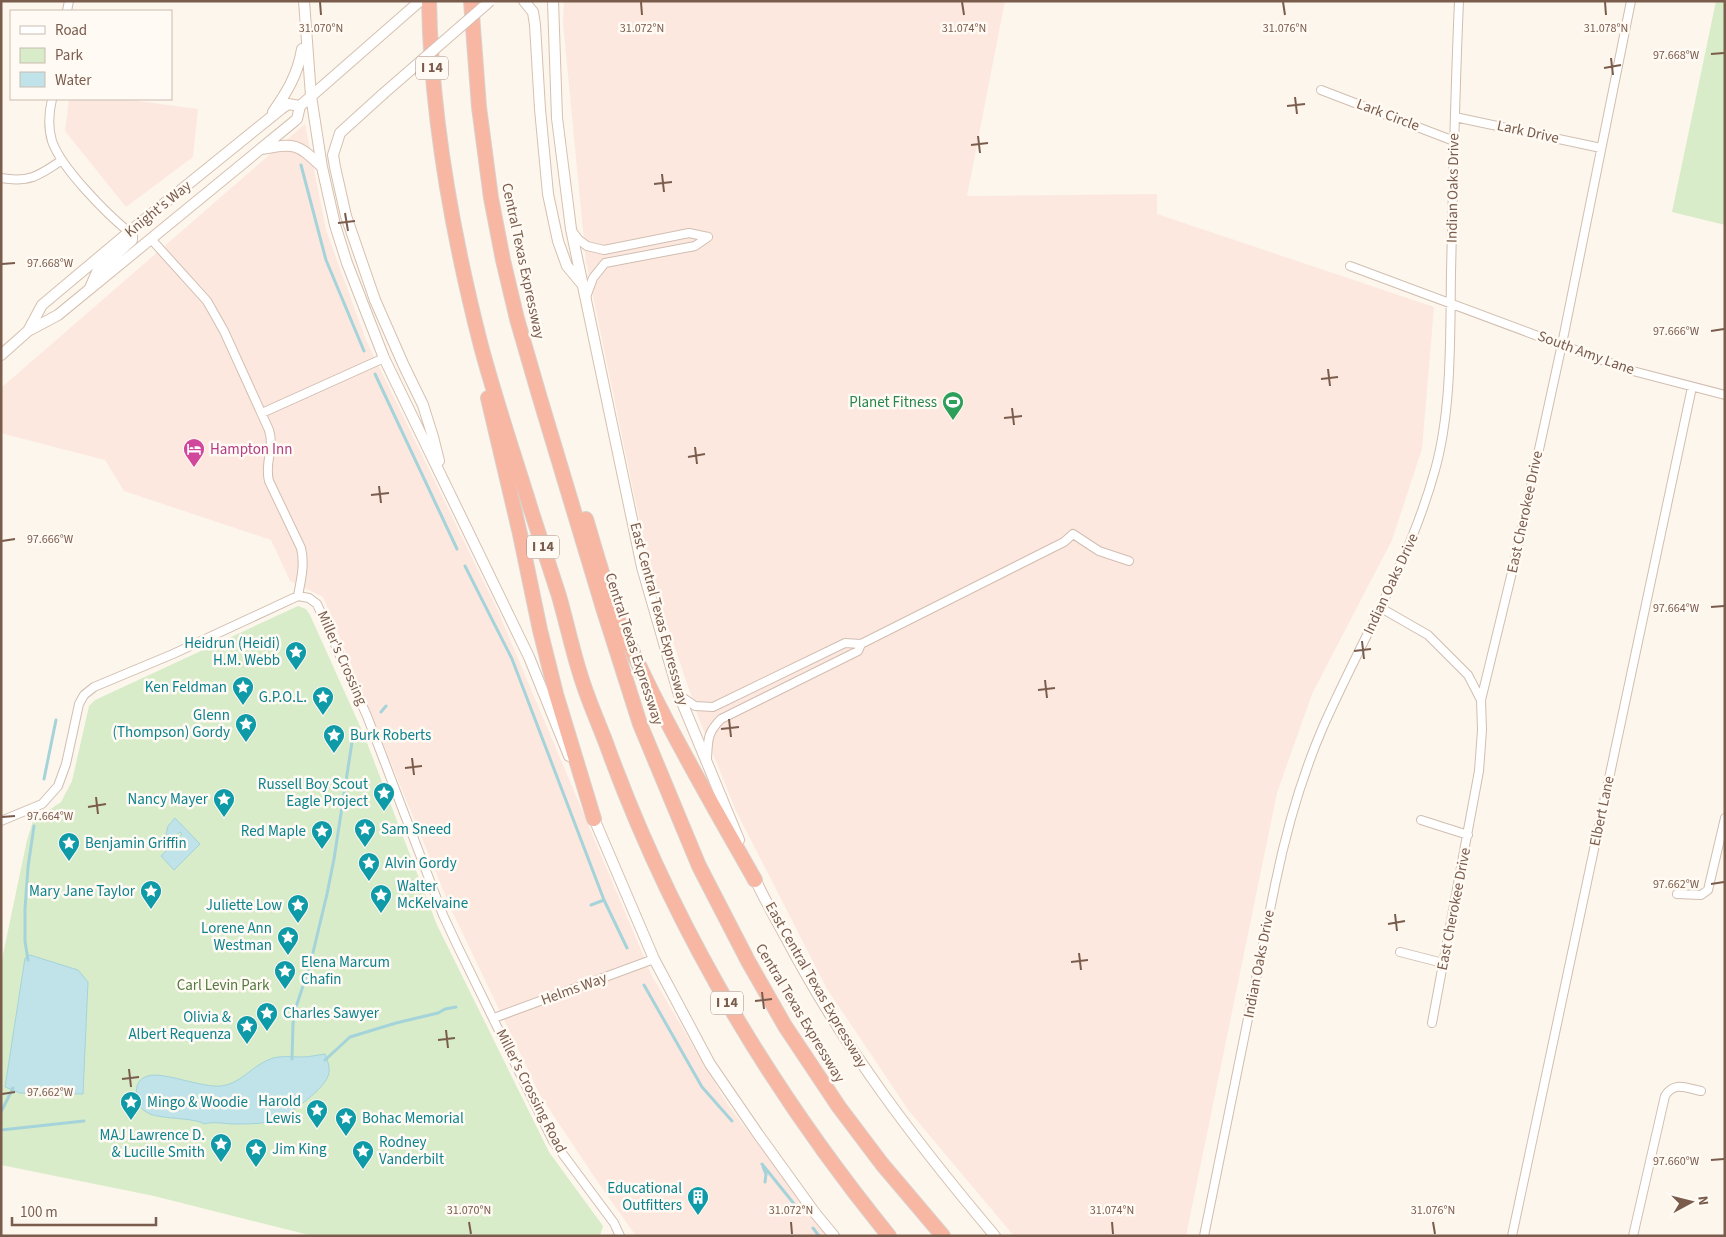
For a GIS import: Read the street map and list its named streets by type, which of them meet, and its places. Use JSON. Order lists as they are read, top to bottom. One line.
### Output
{"streets":{"highway":["I 14","Central Texas Expressway"],"main road":["Knight's Way","East Central Texas Expressway"],"street":["Lark Circle","Lark Drive","Indian Oaks Drive","South Amy Lane","East Cherokee Drive","Miller's Crossing","Elbert Lane","Helms Way","Miller's Crossing Road"]},"crossings":[["Lark Circle","Indian Oaks Drive"],["Lark Drive","Indian Oaks Drive"],["Lark Drive","East Cherokee Drive"],["Indian Oaks Drive","South Amy Lane"],["South Amy Lane","East Cherokee Drive"],["South Amy Lane","Elbert Lane"],["Miller's Crossing","Helms Way"],["Miller's Crossing","Miller's Crossing Road"],["Helms Way","Miller's Crossing Road"]],"parks":["Carl Levin Park"],"places":{"sports":["Planet Fitness"],"hotel":["Hampton Inn"],"place":["Heidrun (Heidi) H.M. Webb","Ken Feldman","G.P.O.L.","Glenn (Thompson) Gordy","Burk Roberts","Russell Boy Scout Eagle Project","Nancy Mayer","Sam Sneed","Red Maple","Benjamin Griffin","Alvin Gordy","Mary Jane Taylor","Walter McKelvaine","Juliette Low","Lorene Ann Westman","Elena Marcum Chafin","Charles Sawyer","Olivia & Albert Requenza","Mingo & Woodie","Harold Lewis","Bohac Memorial","MAJ Lawrence D. & Lucille Smith","Jim King","Rodney Vanderbilt"],"building":["Educational Outfitters"]},"legend":["Road","Park","Water"],"scale_bar":"100 m","north":"right","coordinates":["31.070°N","31.072°N","31.074°N","31.076°N","31.078°N","97.668°W","97.666°W","97.664°W","97.662°W","97.660°W"]}
